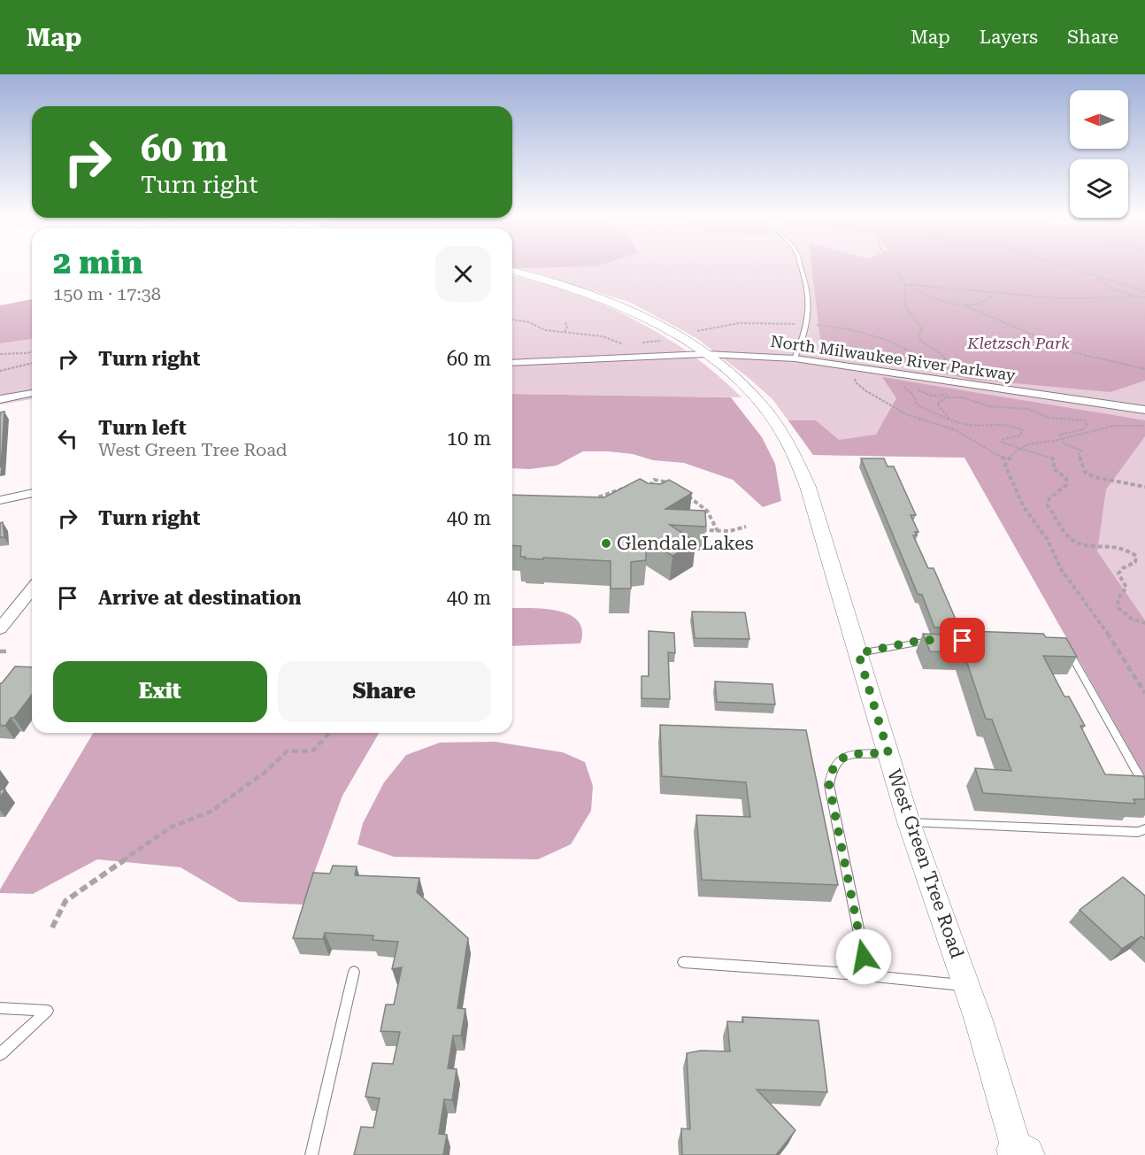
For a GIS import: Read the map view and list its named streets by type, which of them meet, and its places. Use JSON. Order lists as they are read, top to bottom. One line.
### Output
{"streets":{"street":["North Milwaukee River Parkway","West Green Tree Road"]},"crossings":[["North Milwaukee River Parkway","West Green Tree Road"]],"parks":["Kletzsch Park"],"places":["Glendale Lakes"],"north":"left","page":{"header":"Map","nav":["Map","Layers","Share"],"turn":["60 m","Turn right"],"heading":["2 min","150 m · 17:38"],"list":[{"name":"Turn right","value":"60 m"},{"name":"Turn left","note":"West Green Tree Road","value":"10 m"},{"name":"Turn right","value":"40 m"},{"name":"Arrive at destination","value":"40 m"}],"buttons":["Exit","Share"]}}
